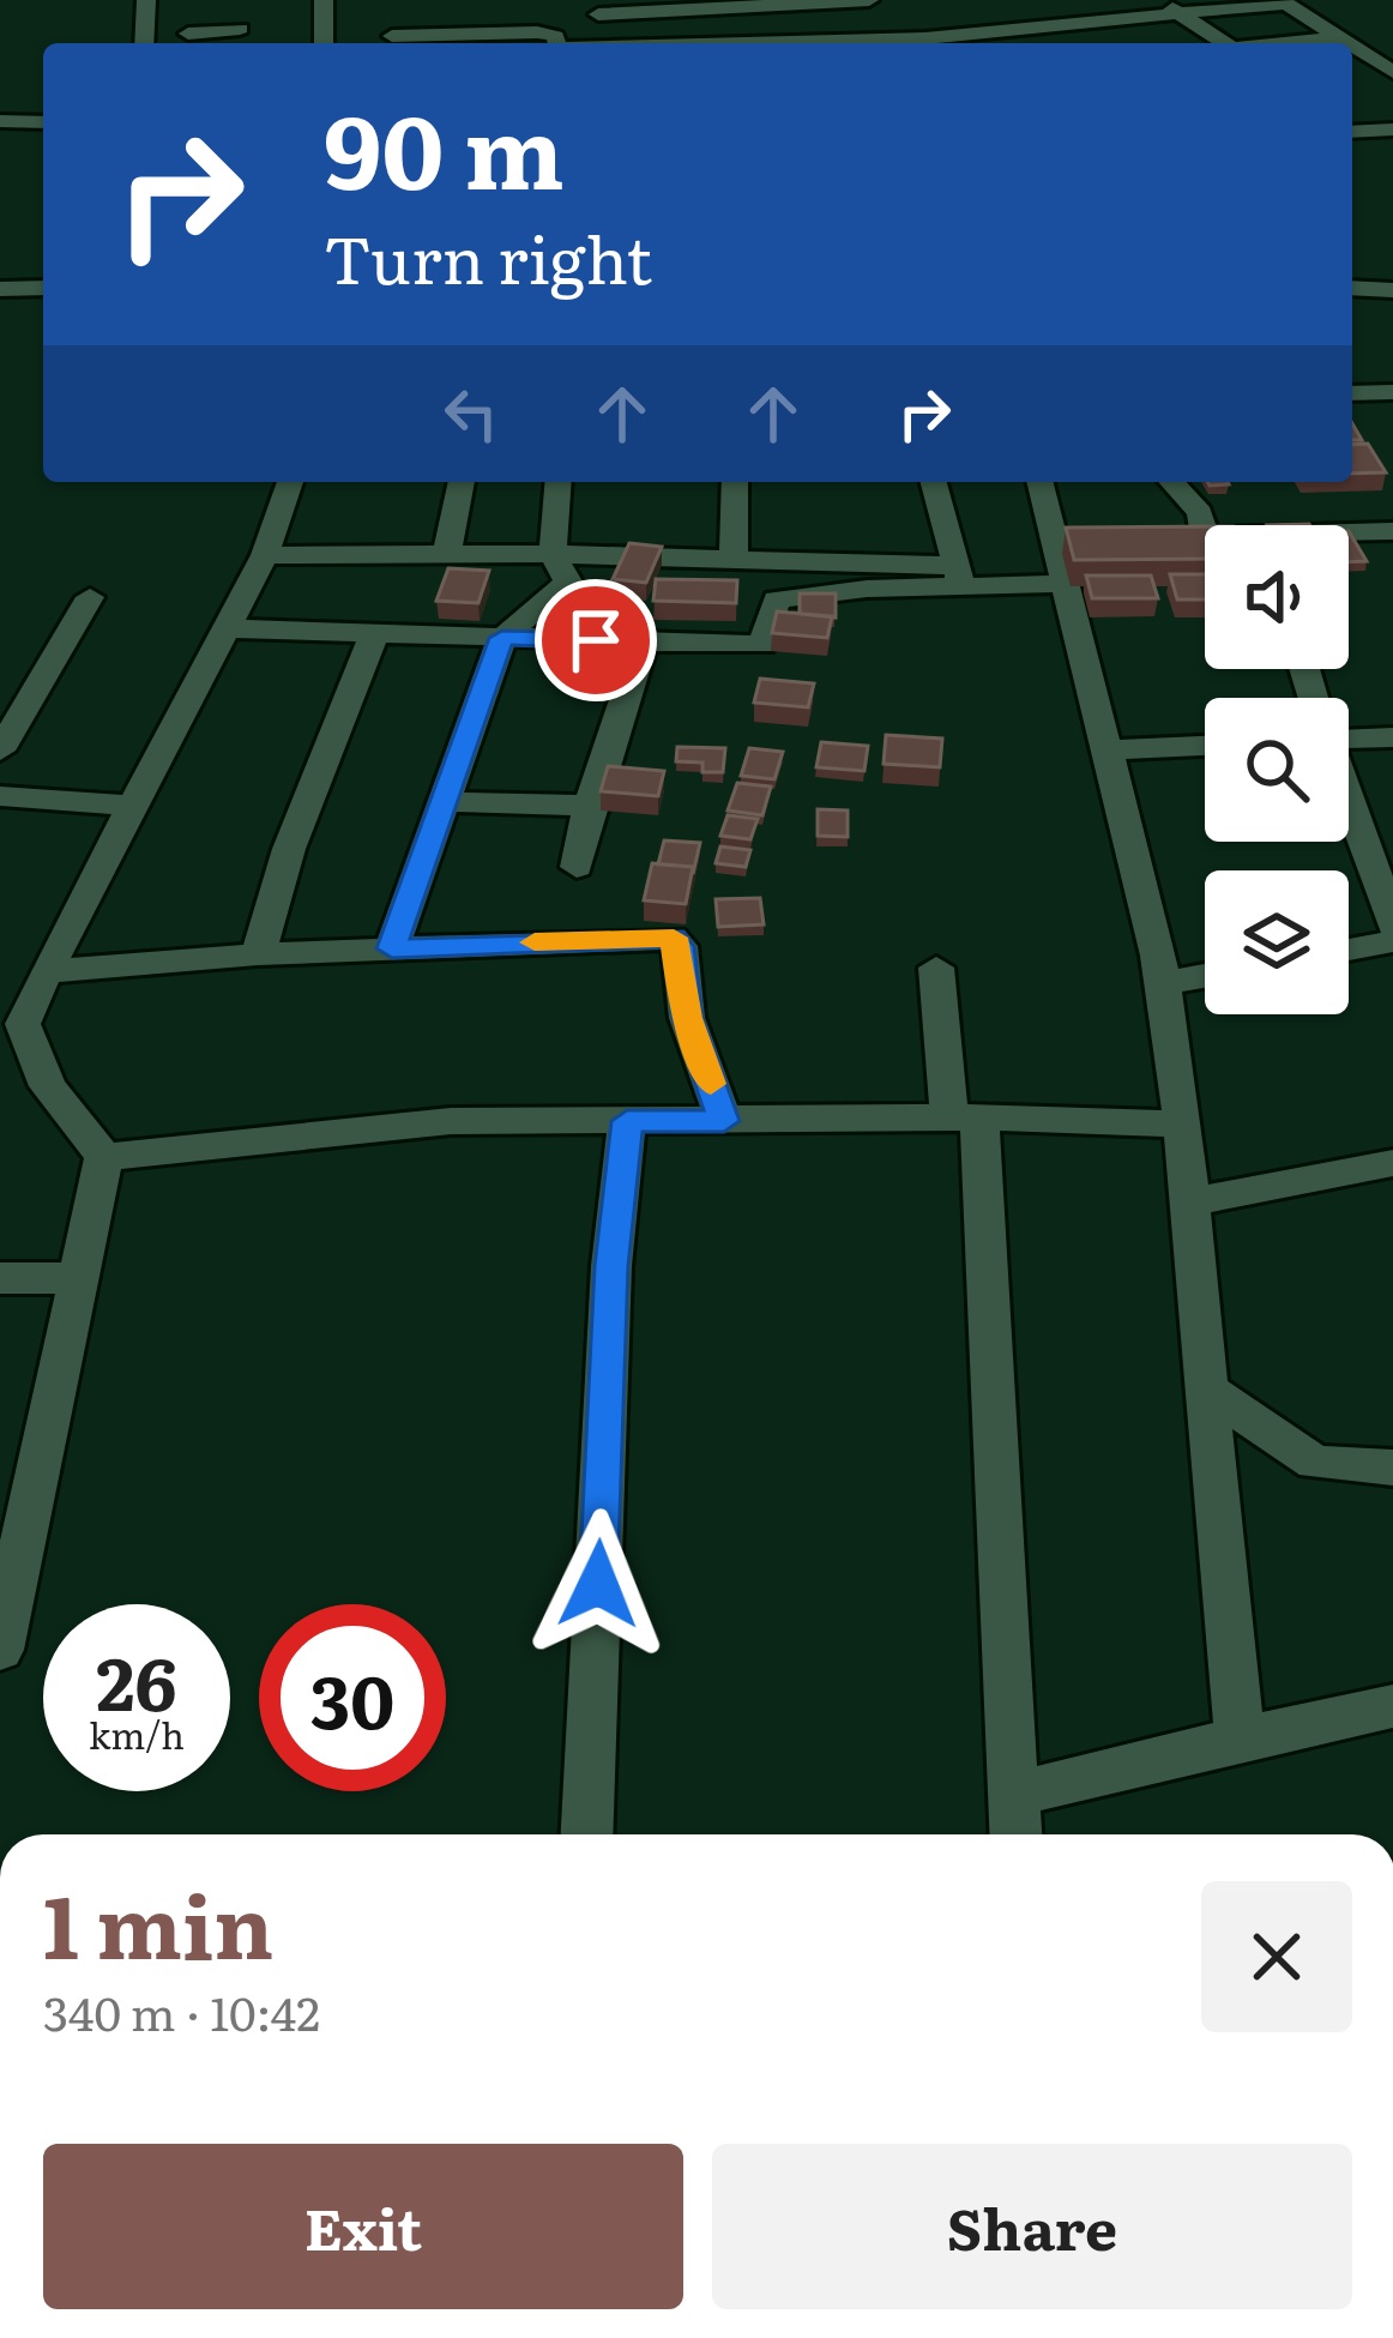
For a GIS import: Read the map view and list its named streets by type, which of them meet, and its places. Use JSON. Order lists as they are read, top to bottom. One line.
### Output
{"page":{"turn":["90 m","Turn right"],"speed":"26 km/h","limit":"30","heading":["1 min","340 m · 10:42"],"buttons":["Exit","Share"]}}
